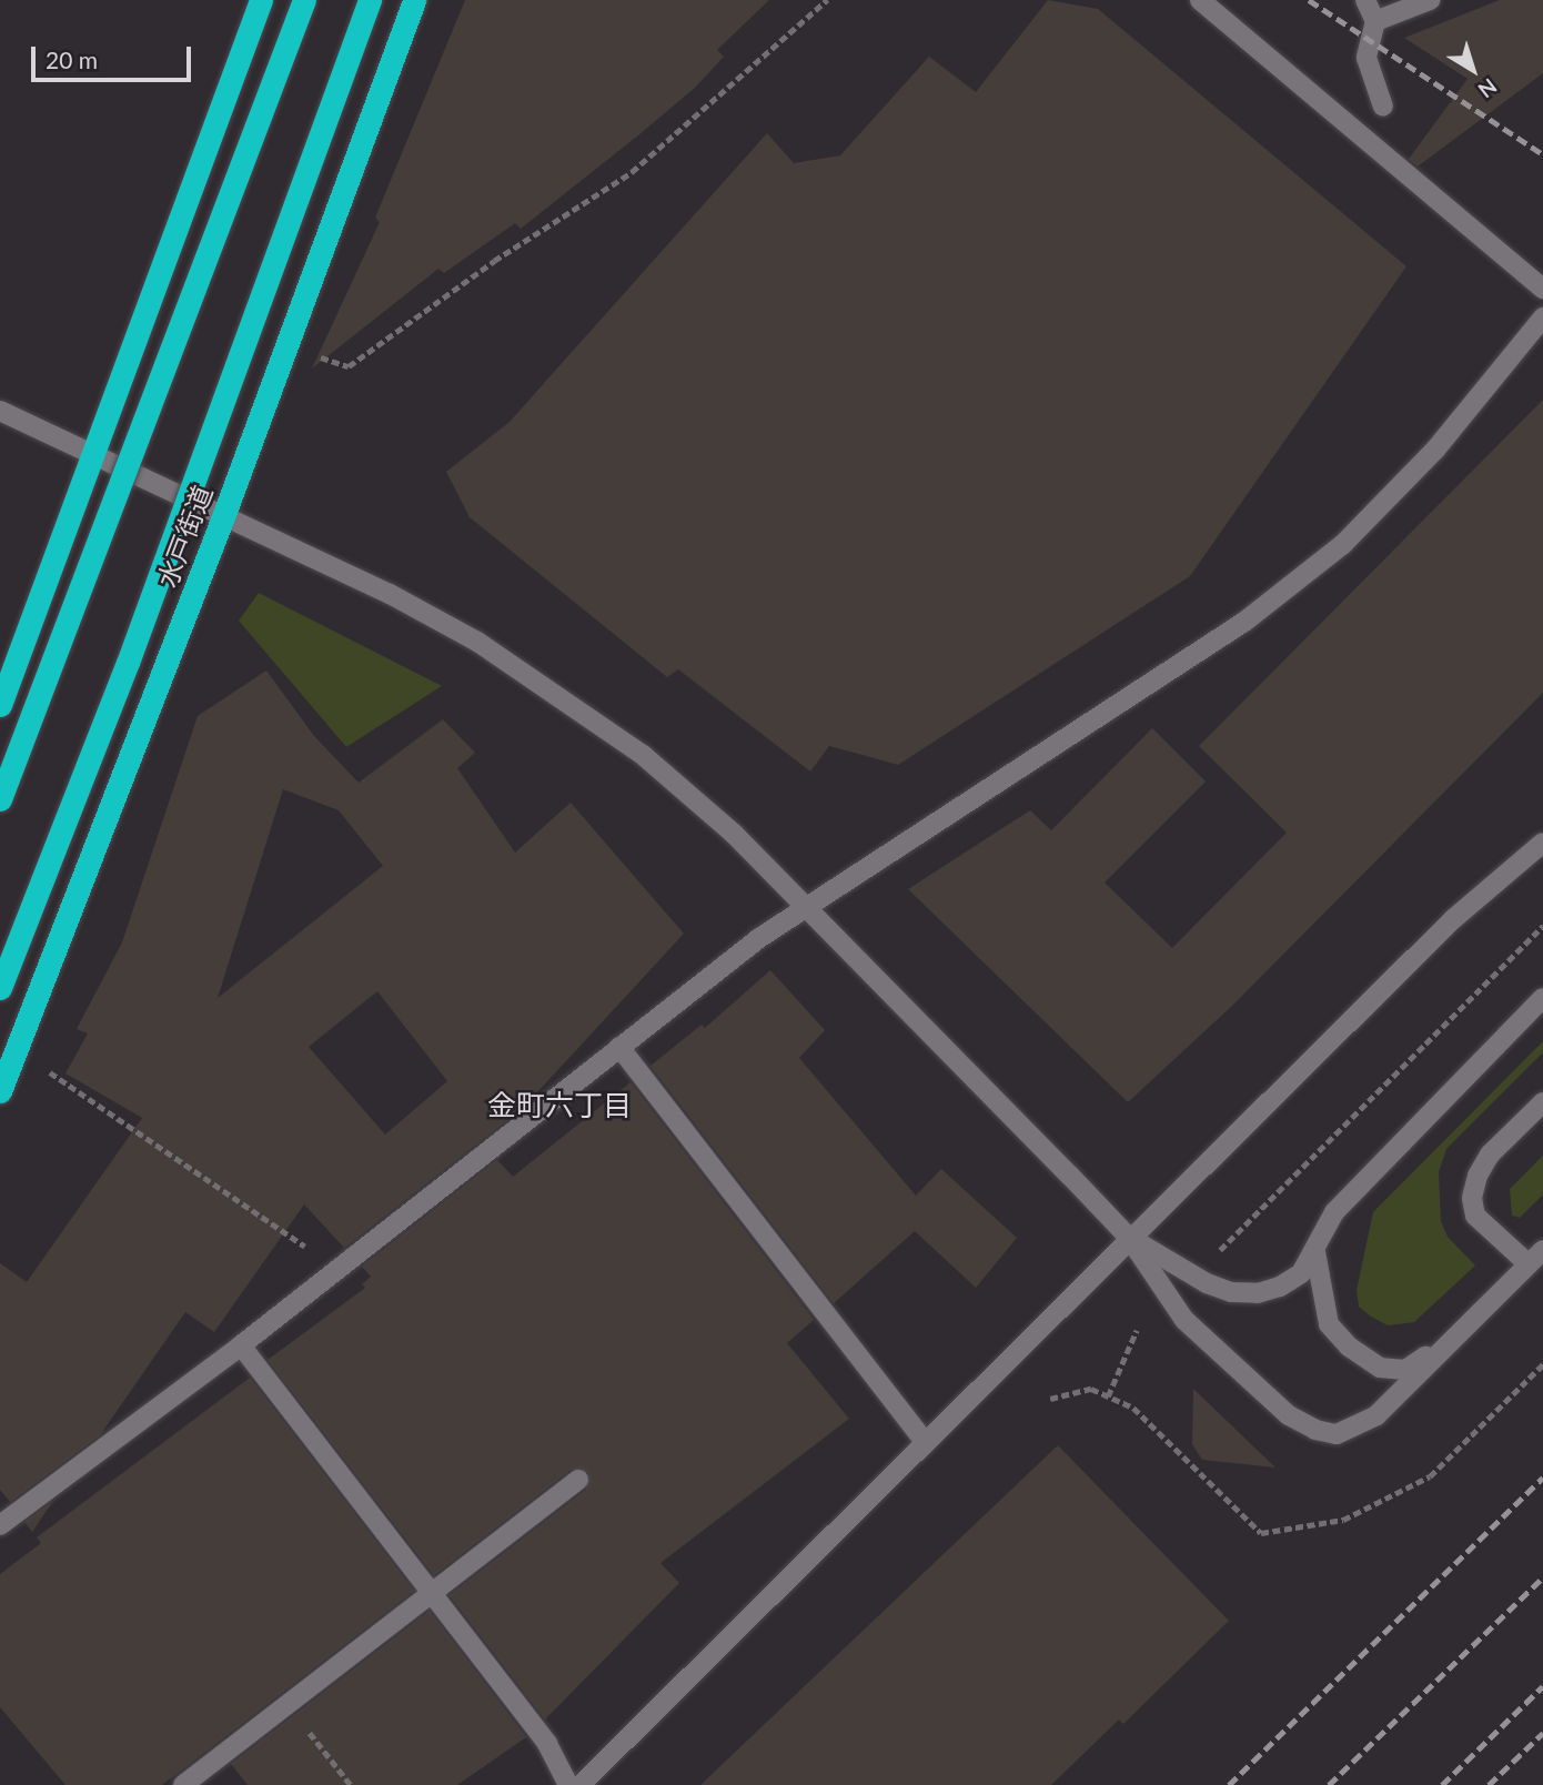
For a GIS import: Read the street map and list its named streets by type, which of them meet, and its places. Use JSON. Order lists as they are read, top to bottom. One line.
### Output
{"streets":{"highway":["水戸街道"]},"districts":["金町六丁目"],"scale_bar":"20 m","north":"bottom right"}
